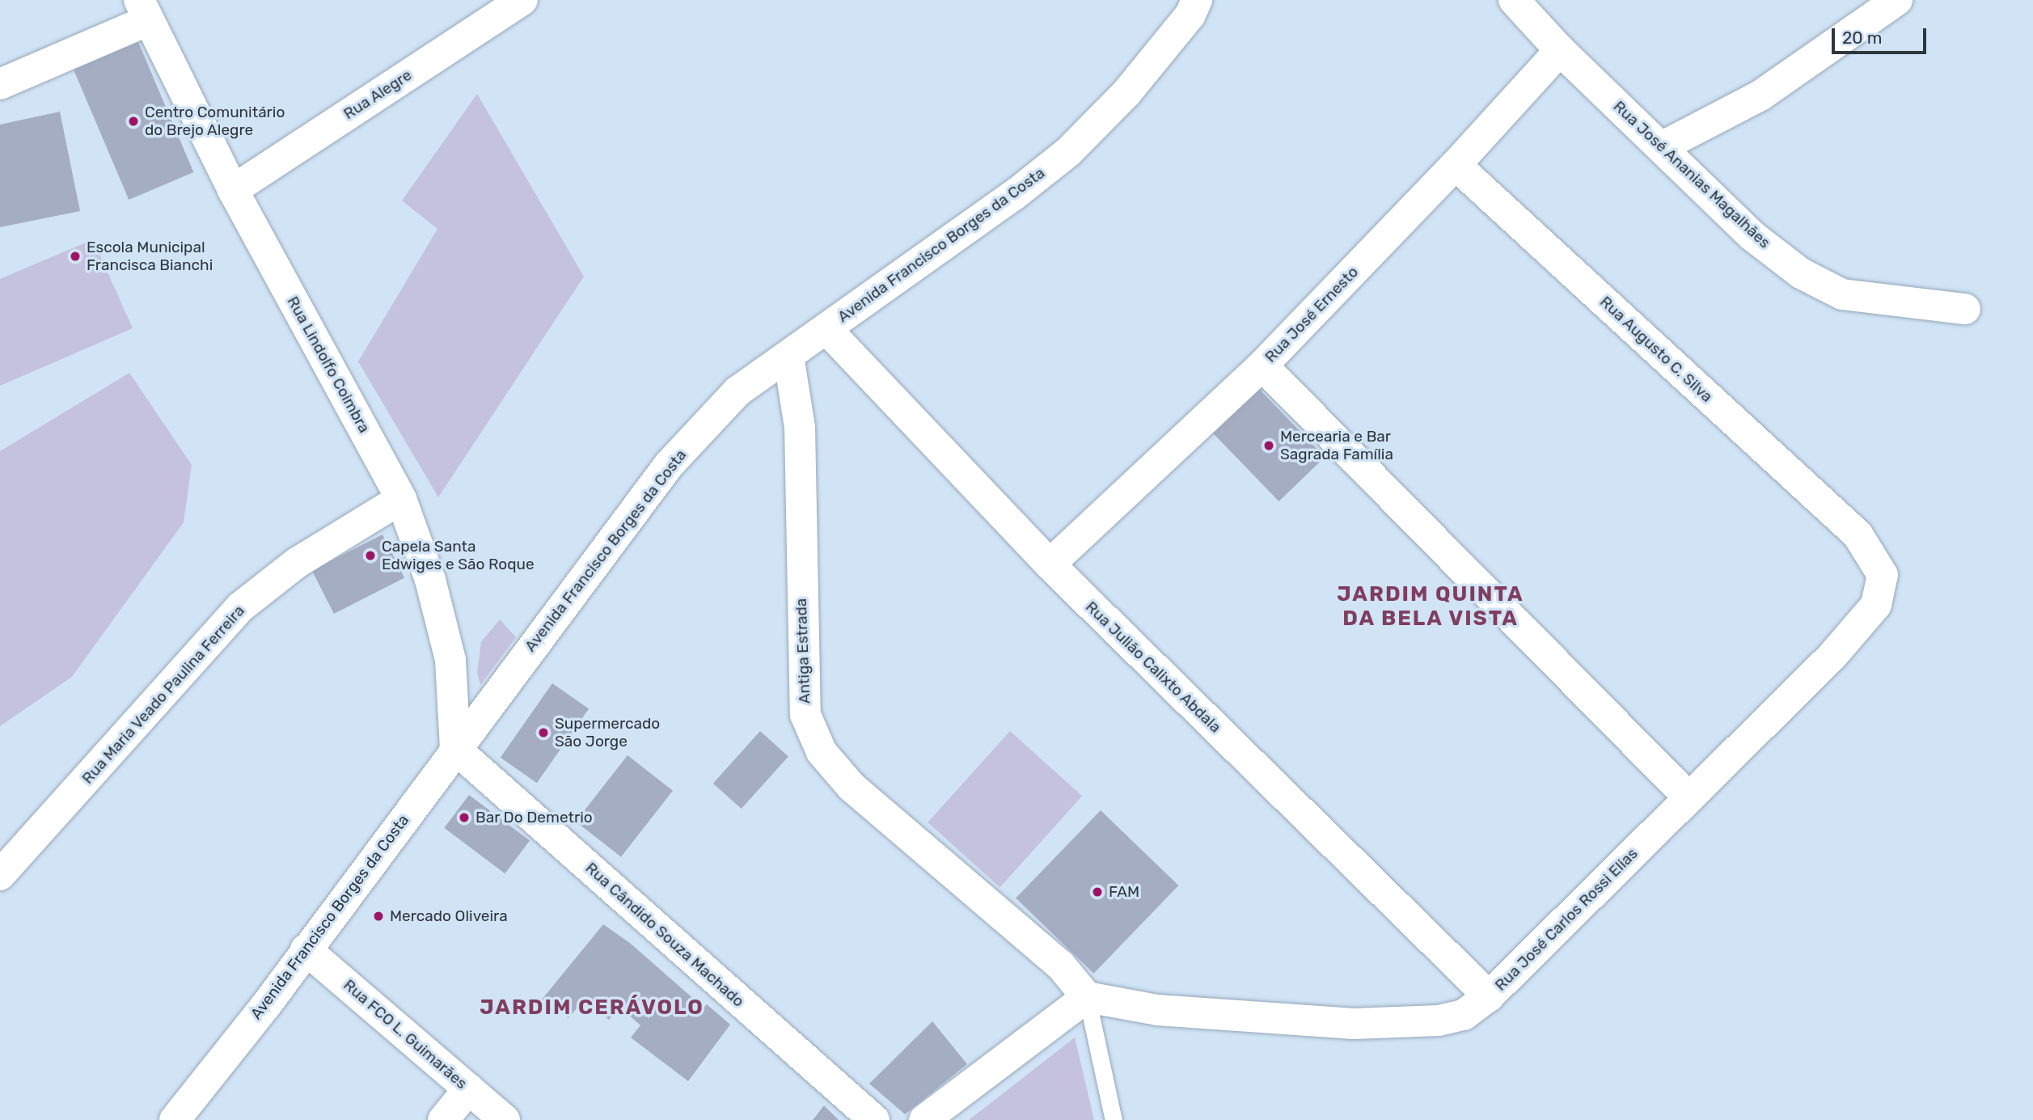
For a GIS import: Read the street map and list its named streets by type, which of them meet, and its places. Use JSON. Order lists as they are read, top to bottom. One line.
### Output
{"streets":{"street":["Rua Alegre","Rua José Ananias Magalhães","Avenida Francisco Borges da Costa","Rua José Ernesto","Rua Augusto C. Silva","Rua Lindolfo Coimbra","Antiga Estrada","Rua Julião Calixto Abdala","Rua Maria Veado Paulina Ferreira","Rua José Carlos Rossi Elias","Rua Cândido Souza Machado","Rua FCO L. Guimarães"]},"crossings":[["Rua Alegre","Rua Lindolfo Coimbra"],["Rua José Ananias Magalhães","Rua José Ernesto"],["Avenida Francisco Borges da Costa","Rua Lindolfo Coimbra"],["Avenida Francisco Borges da Costa","Antiga Estrada"],["Avenida Francisco Borges da Costa","Rua Julião Calixto Abdala"],["Avenida Francisco Borges da Costa","Rua Cândido Souza Machado"],["Avenida Francisco Borges da Costa","Rua FCO L. Guimarães"],["Rua José Ernesto","Rua Augusto C. Silva"],["Rua José Ernesto","Rua Julião Calixto Abdala"],["Rua Augusto C. Silva","Rua José Carlos Rossi Elias"],["Rua Lindolfo Coimbra","Rua Maria Veado Paulina Ferreira"],["Rua Lindolfo Coimbra","Rua Cândido Souza Machado"],["Antiga Estrada","Rua José Carlos Rossi Elias"],["Rua Julião Calixto Abdala","Rua José Carlos Rossi Elias"]],"districts":["JARDIM QUINTA DA BELA VISTA","JARDIM CERÁVOLO"],"places":["Centro Comunitário do Brejo Alegre","Escola Municipal Francisca Bianchi","Mercearia e Bar Sagrada Família","Capela Santa Edwiges e São Roque","Supermercado São Jorge","Bar Do Demetrio","FAM","Mercado Oliveira"],"scale_bar":"20 m"}
